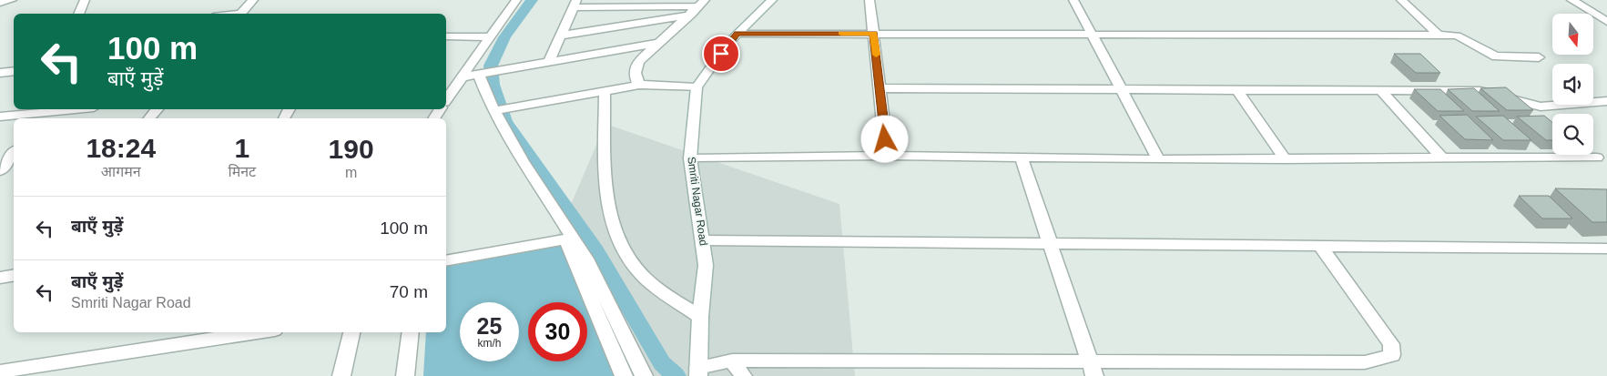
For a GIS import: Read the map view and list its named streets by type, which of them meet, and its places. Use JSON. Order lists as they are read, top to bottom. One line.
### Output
{"streets":{"street":["Smriti Nagar Road"]},"north":"bottom","page":{"turn":["100 m","बाएँ मुड़ें"],"eta":["18:24","आगमन","1","मिनट","190","m"],"list":[{"name":"बाएँ मुड़ें","value":"100 m"},{"name":"बाएँ मुड़ें","note":"Smriti Nagar Road","value":"70 m"}],"speed":"25 km/h","limit":"30"}}
